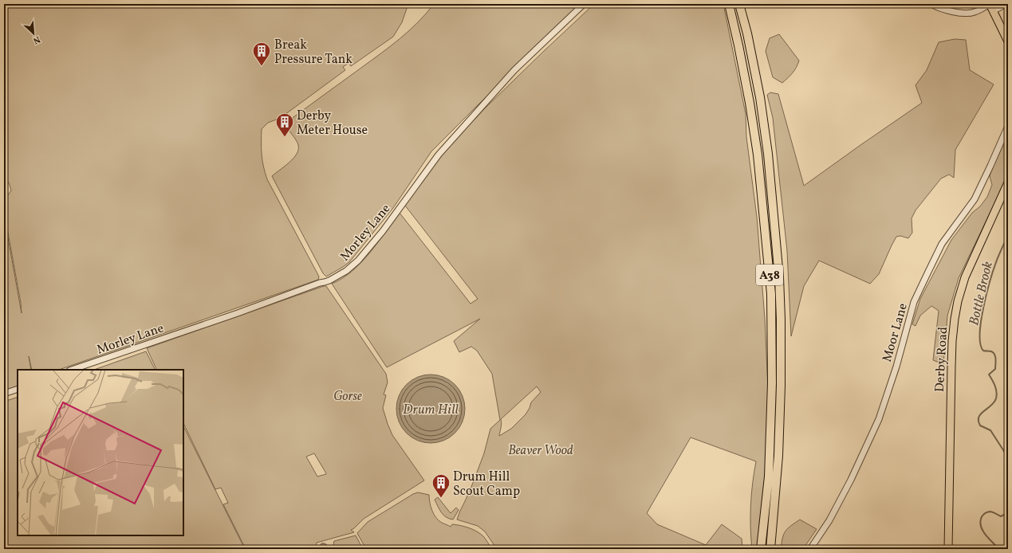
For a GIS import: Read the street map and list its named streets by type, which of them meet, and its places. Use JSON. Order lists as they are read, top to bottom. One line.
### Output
{"streets":{"highway":["A38"],"main road":["Derby Road"],"street":["Morley Lane","Moor Lane"]},"water":["Bottle Brook","Drum Hill"],"parks":["Gorse","Beaver Wood"],"places":{"building":["Break Pressure Tank","Derby Meter House","Drum Hill Scout Camp"]},"north":"bottom right"}
